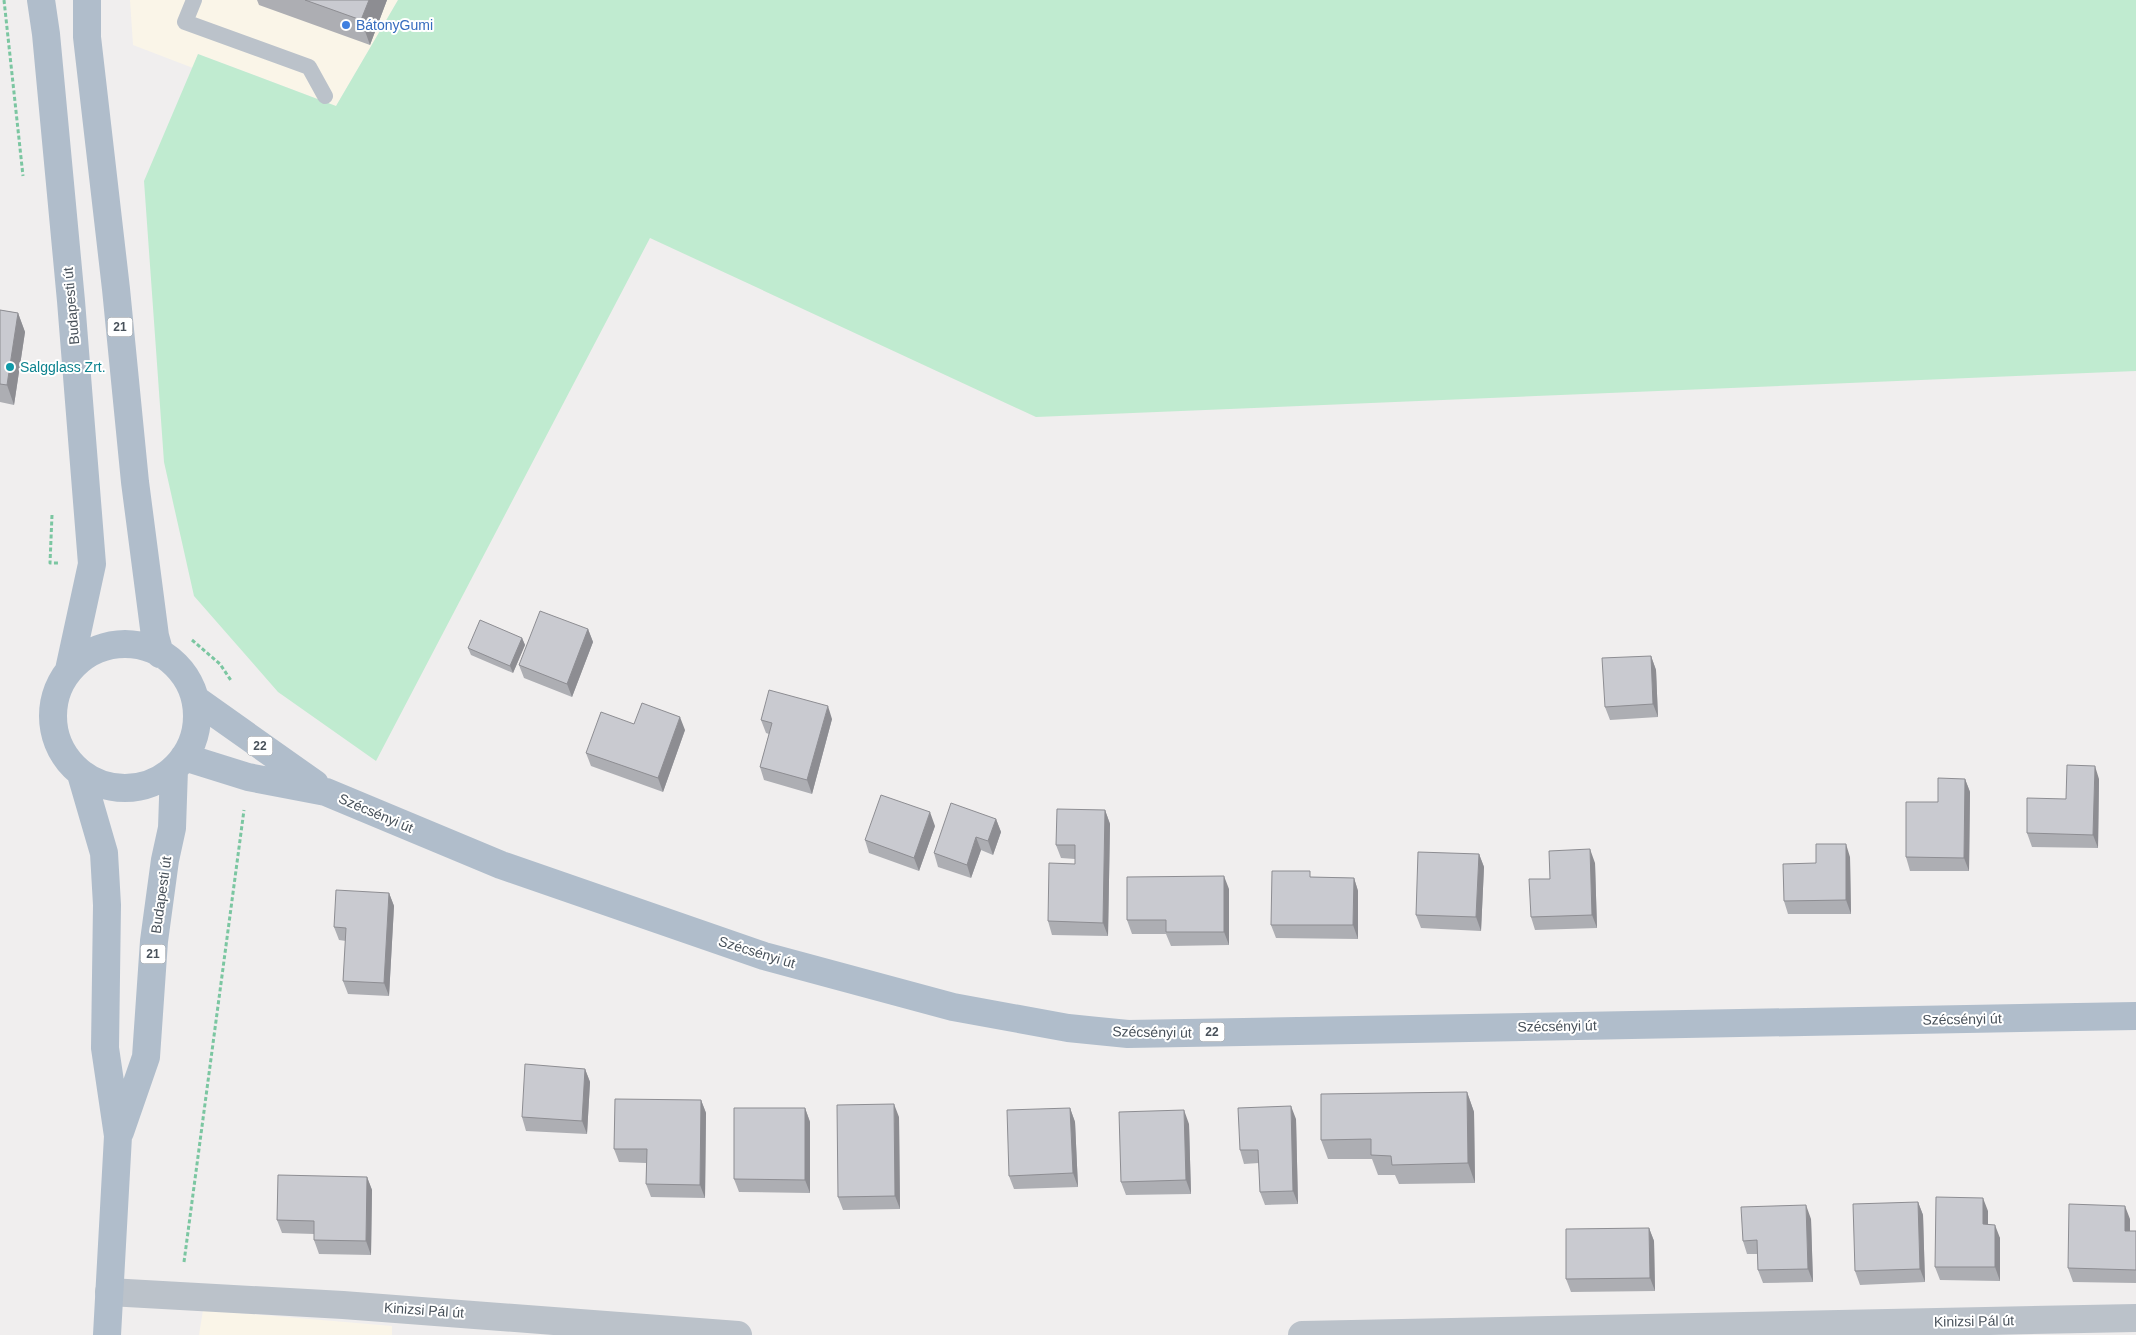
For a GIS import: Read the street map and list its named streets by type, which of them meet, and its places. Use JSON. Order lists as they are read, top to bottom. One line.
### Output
{"streets":{"main road":["Budapesti út","21","22","Szécsényi út"],"street":["Kinizsi Pál út"]},"crossings":[["Budapesti út","21"],["Budapesti út","Szécsényi út"],["Budapesti út","Kinizsi Pál út"],["21","Szécsényi út"]],"places":["BátonyGumi","Salgglass Zrt."]}
